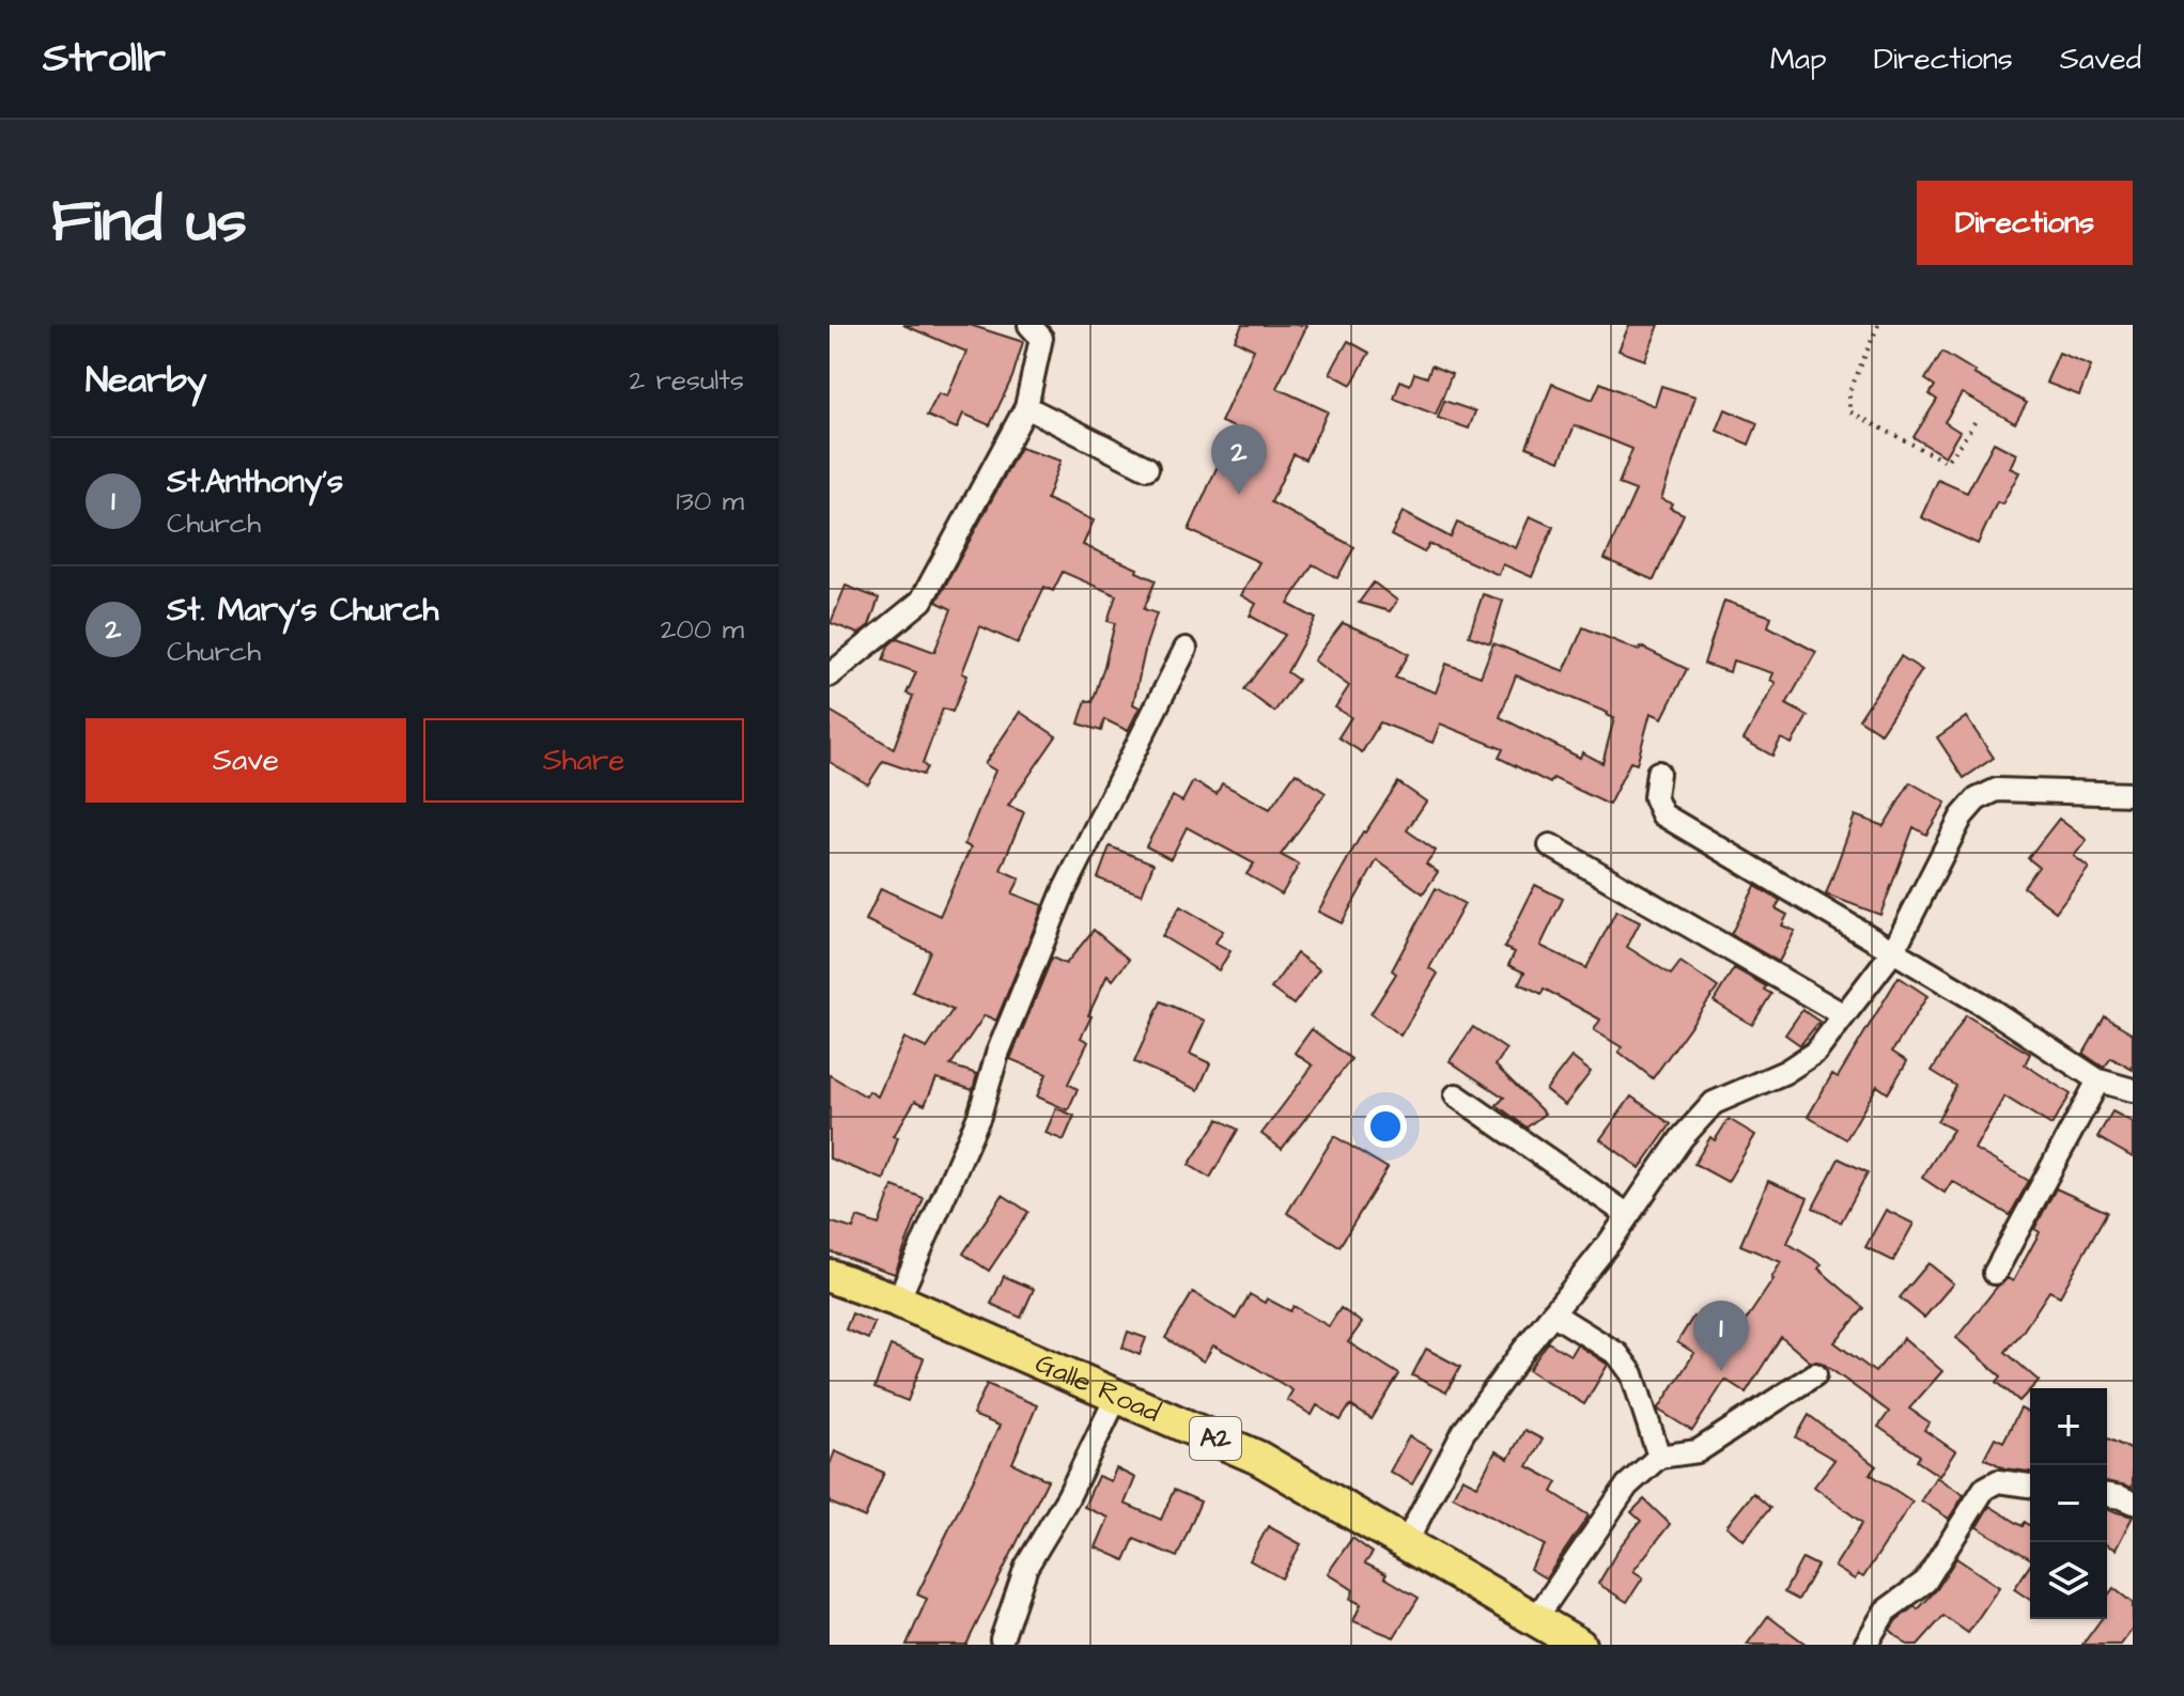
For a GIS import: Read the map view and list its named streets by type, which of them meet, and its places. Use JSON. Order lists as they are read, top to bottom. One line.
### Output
{"streets":{"highway":["Galle Road","A2"]},"page":{"header":"Strollr","nav":["Map","Directions","Saved"],"title":"Find us","buttons":["Directions",["Save","Share"]],"heading":["Nearby","2 results"],"pins":["2","1"],"list":[{"mark":"1","name":"St.Anthony's","note":"Church","value":"130 m"},{"mark":"2","name":"St. Mary's Church","note":"Church","value":"200 m"}],"map_buttons":["+","−"]}}
